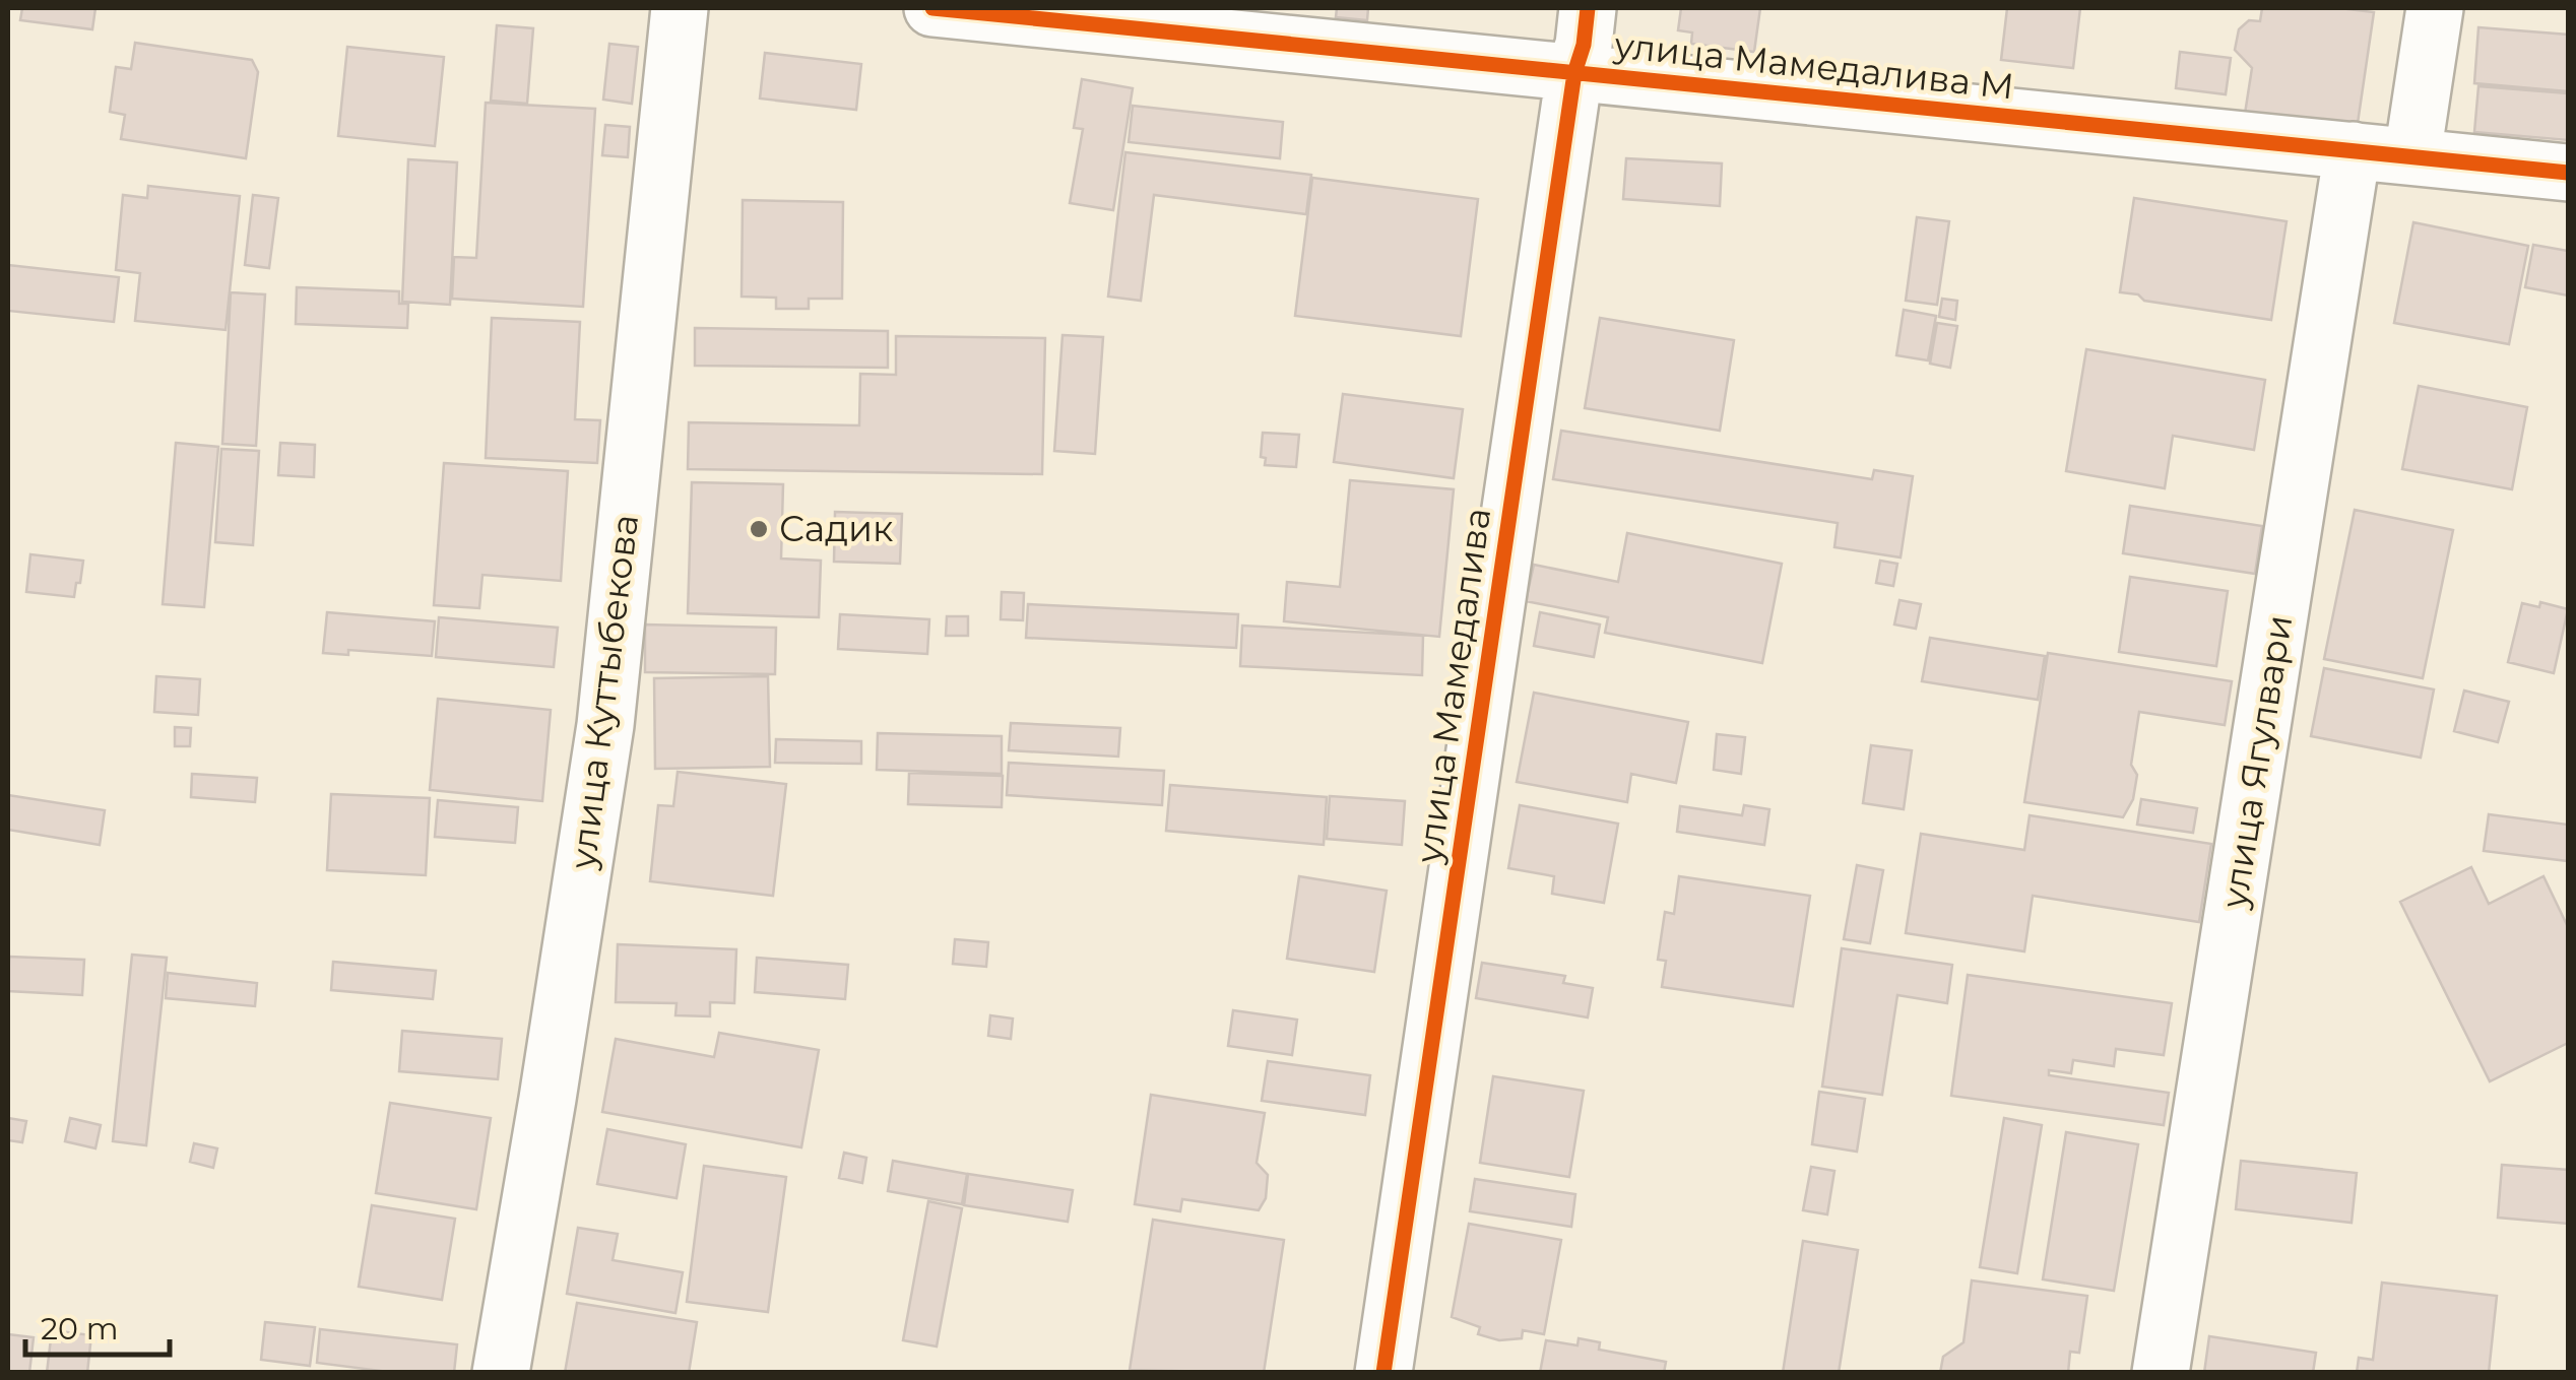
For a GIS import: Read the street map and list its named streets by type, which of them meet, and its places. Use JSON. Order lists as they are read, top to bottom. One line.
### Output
{"streets":{"street":["улица Мамедалива М","улица Мамедалива","улица Куттыбекова","улица Ягулвари"]},"crossings":[["улица Мамедалива М","улица Мамедалива"],["улица Мамедалива М","улица Ягулвари"]],"places":["Садик"],"scale_bar":"20 m"}
